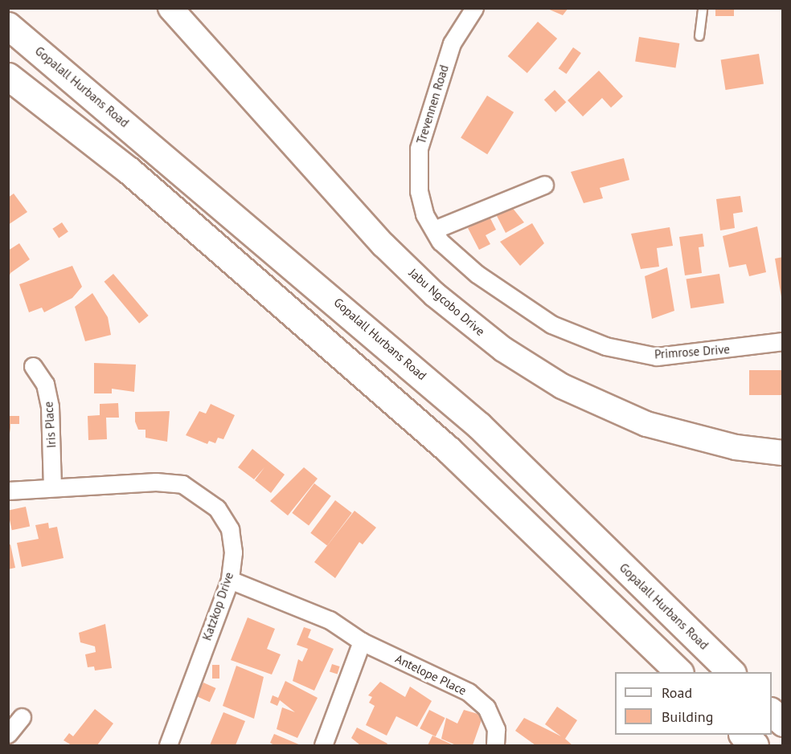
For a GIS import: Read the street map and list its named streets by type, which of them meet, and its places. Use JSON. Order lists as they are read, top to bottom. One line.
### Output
{"streets":{"main road":["Gopalall Hurbans Road","Jabu Ngcobo Drive"],"street":["Trevennen Road","Primrose Drive","Iris Place","Katzkop Drive","Antelope Place"]},"crossings":[["Trevennen Road","Primrose Drive"],["Iris Place","Katzkop Drive"],["Katzkop Drive","Antelope Place"]],"legend":["Road","Building"]}
